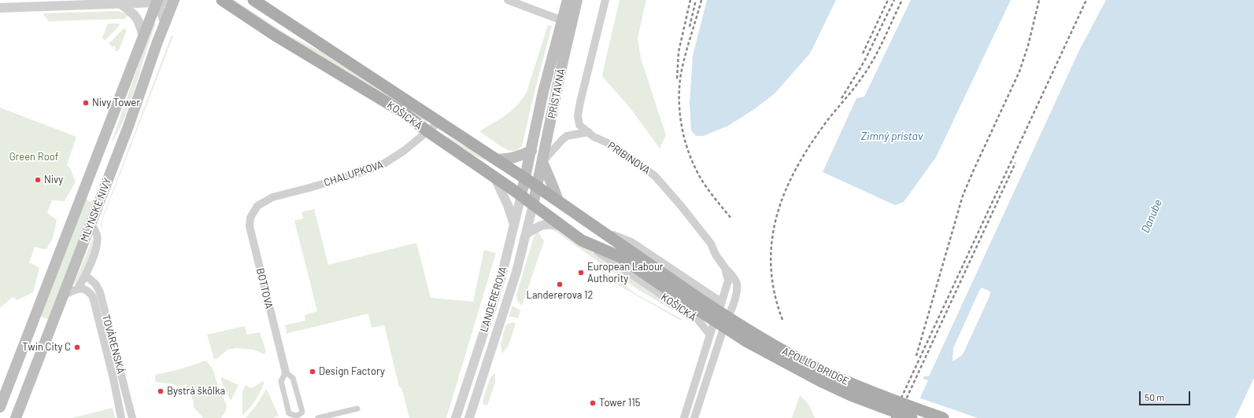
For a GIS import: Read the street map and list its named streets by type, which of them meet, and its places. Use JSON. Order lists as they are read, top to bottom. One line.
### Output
{"streets":{"main road":["PRÍSTAVNÁ","KOŠICKÁ","MLYNSKÉ NIVY","LANDEREROVA","APOLLO BRIDGE"],"street":["PRIBINOVA","CHALUPKOVA","BOTTOVA","TOVÁRENSKÁ"]},"crossings":[["PRÍSTAVNÁ","KOŠICKÁ"],["PRÍSTAVNÁ","LANDEREROVA"],["KOŠICKÁ","PRIBINOVA"],["KOŠICKÁ","CHALUPKOVA"],["KOŠICKÁ","LANDEREROVA"],["KOŠICKÁ","APOLLO BRIDGE"],["CHALUPKOVA","BOTTOVA"]],"water":["Zimný prístav","Danube"],"parks":["Green Roof"],"places":["Nivy Tower","Nivy","European Labour Authority","Landererova 12","Twin City C","Design Factory","Bystrá škôlka","Tower 115"],"scale_bar":"50 m"}
